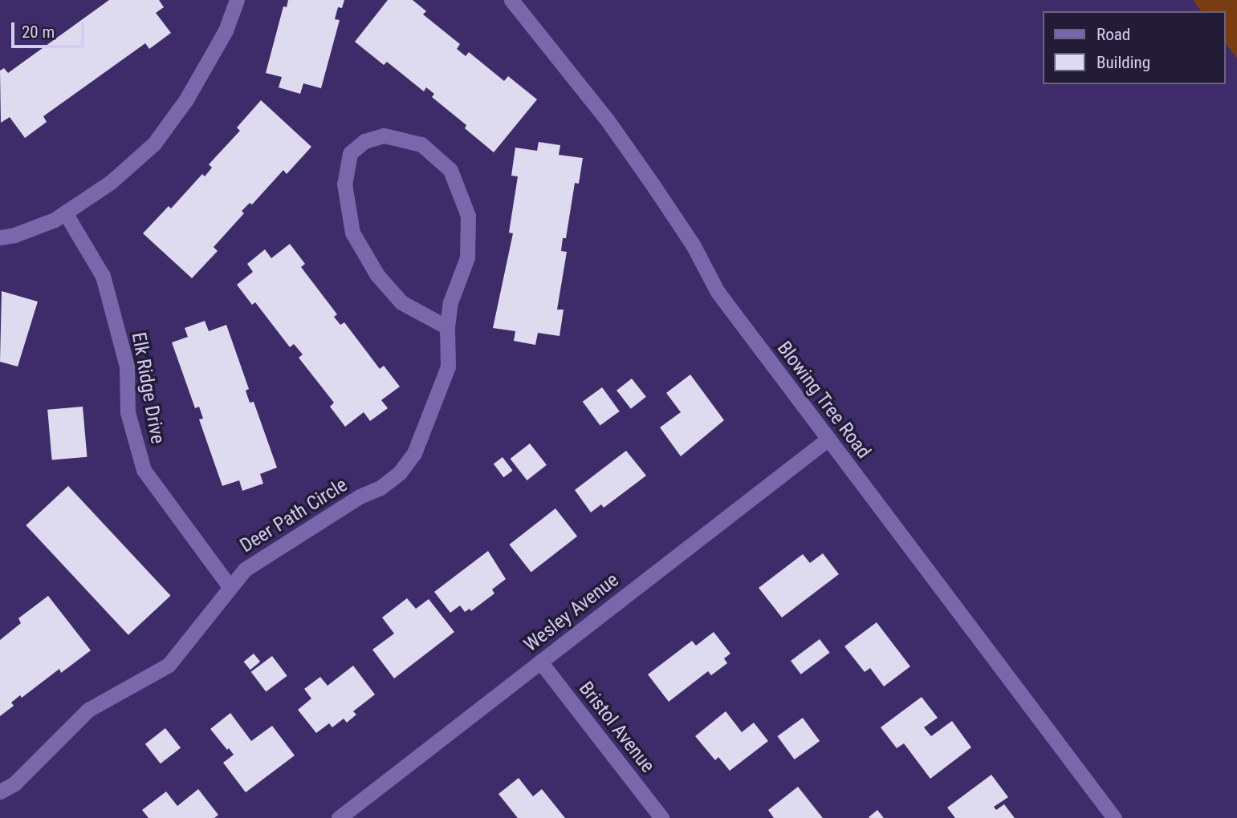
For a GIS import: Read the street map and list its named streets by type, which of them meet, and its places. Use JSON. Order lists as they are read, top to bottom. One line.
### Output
{"streets":{"street":["Elk Ridge Drive","Blowing Tree Road","Deer Path Circle","Wesley Avenue","Bristol Avenue"]},"crossings":[["Elk Ridge Drive","Deer Path Circle"],["Blowing Tree Road","Wesley Avenue"],["Wesley Avenue","Bristol Avenue"]],"legend":["Road","Building"],"scale_bar":"20 m"}
